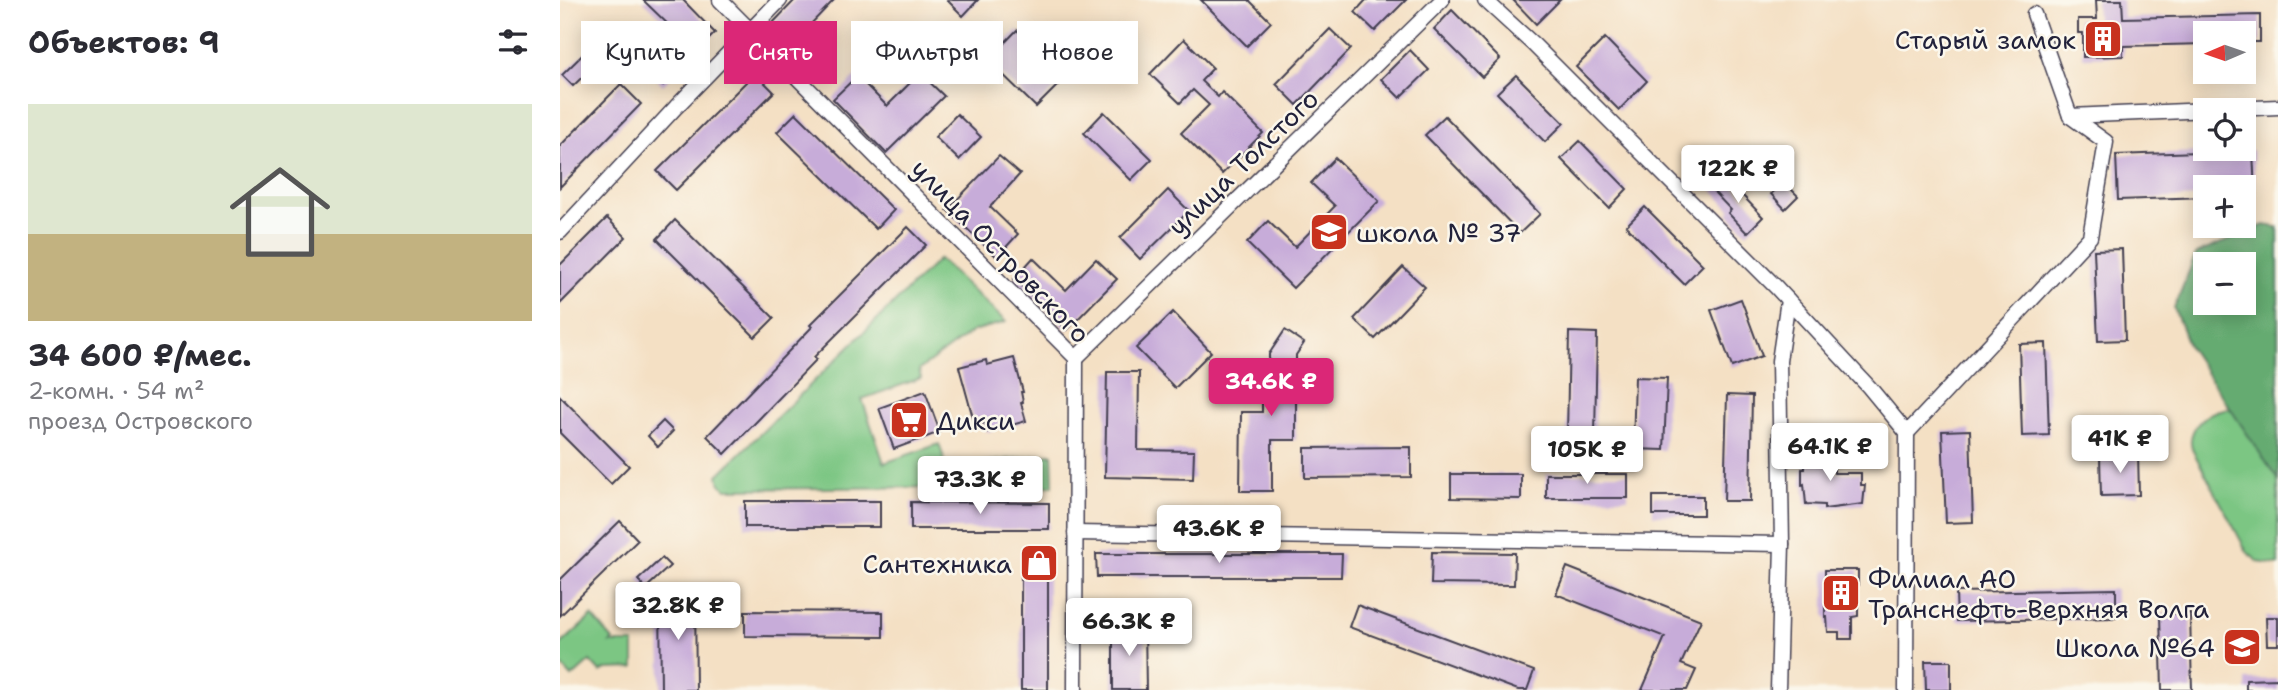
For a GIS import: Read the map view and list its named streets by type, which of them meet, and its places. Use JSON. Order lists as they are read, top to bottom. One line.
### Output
{"streets":{"street":["улица Толстого","улица Островского"]},"crossings":[["улица Толстого","улица Островского"]],"places":{"building":["Старый замок","Филиал АО Транснефть-Верхняя Волга"],"school or university":["школа № 37","Школа №64"],"supermarket":["Дикси"],"shop":["Сантехника"]},"north":"left","page":{"heading":"Объектов: 9","map_buttons":["+","−"],"chip":["Купить","Снять","Фильтры","Новое"],"list":[{"name":"34 600 ₽/мес.","note":"2-комн. · 54 m² · проезд Островского"}],"price":["122K ₽","34.6K ₽","41K ₽","64.1K ₽","105K ₽","73.3K ₽","43.6K ₽","32.8K ₽","66.3K ₽"]}}
